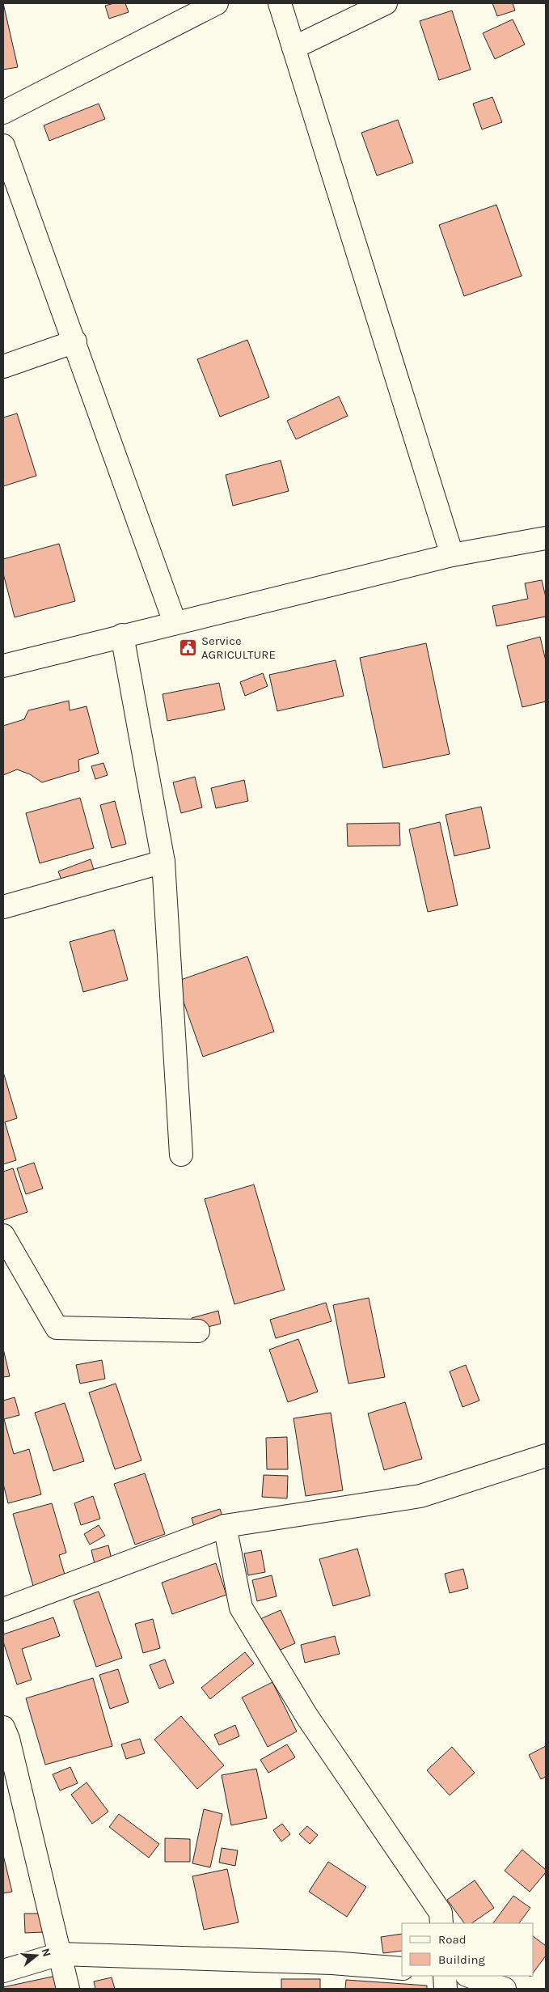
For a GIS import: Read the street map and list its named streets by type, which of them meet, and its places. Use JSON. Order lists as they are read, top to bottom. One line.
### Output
{"places":{"public building":["Service AGRICULTURE"]},"legend":["Road","Building"],"north":"right"}
